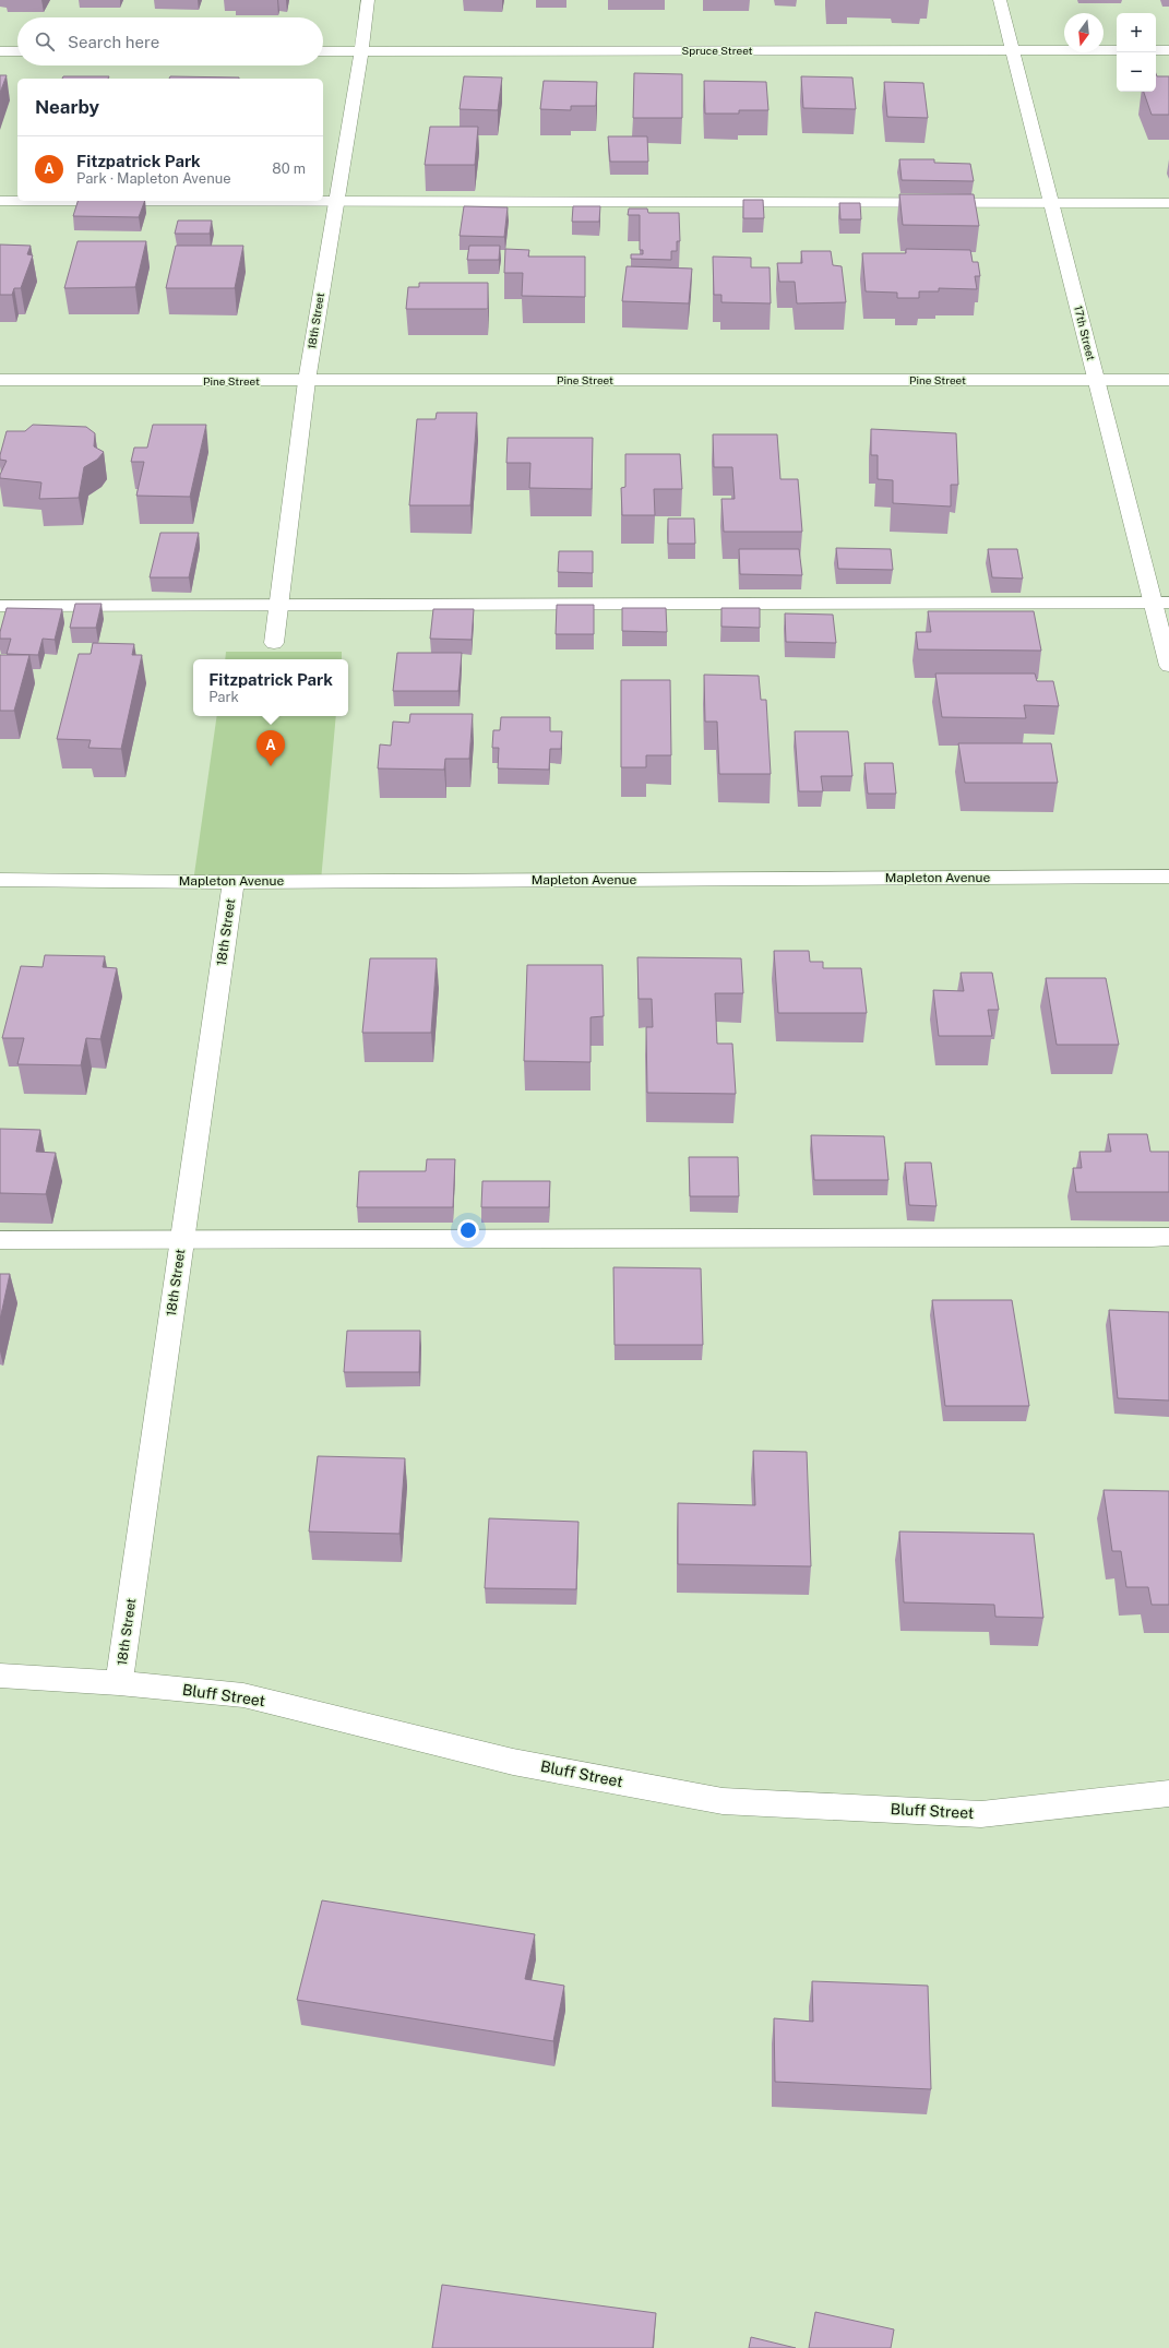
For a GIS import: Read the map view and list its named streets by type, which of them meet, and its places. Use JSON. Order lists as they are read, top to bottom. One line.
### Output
{"streets":{"street":["Spruce Street","18th Street","17th Street","Pine Street","Mapleton Avenue","Bluff Street"]},"crossings":[["Spruce Street","18th Street"],["Spruce Street","17th Street"],["18th Street","Pine Street"],["18th Street","Mapleton Avenue"],["18th Street","Bluff Street"],["17th Street","Pine Street"]],"north":"bottom","page":{"map_buttons":["+","−"],"search":"Search here","heading":"Nearby","list":[{"mark":"A","name":"Fitzpatrick Park","note":"Park · Mapleton Avenue","value":"80 m"}],"popup":["Fitzpatrick Park","Park"],"pins":"A"}}
